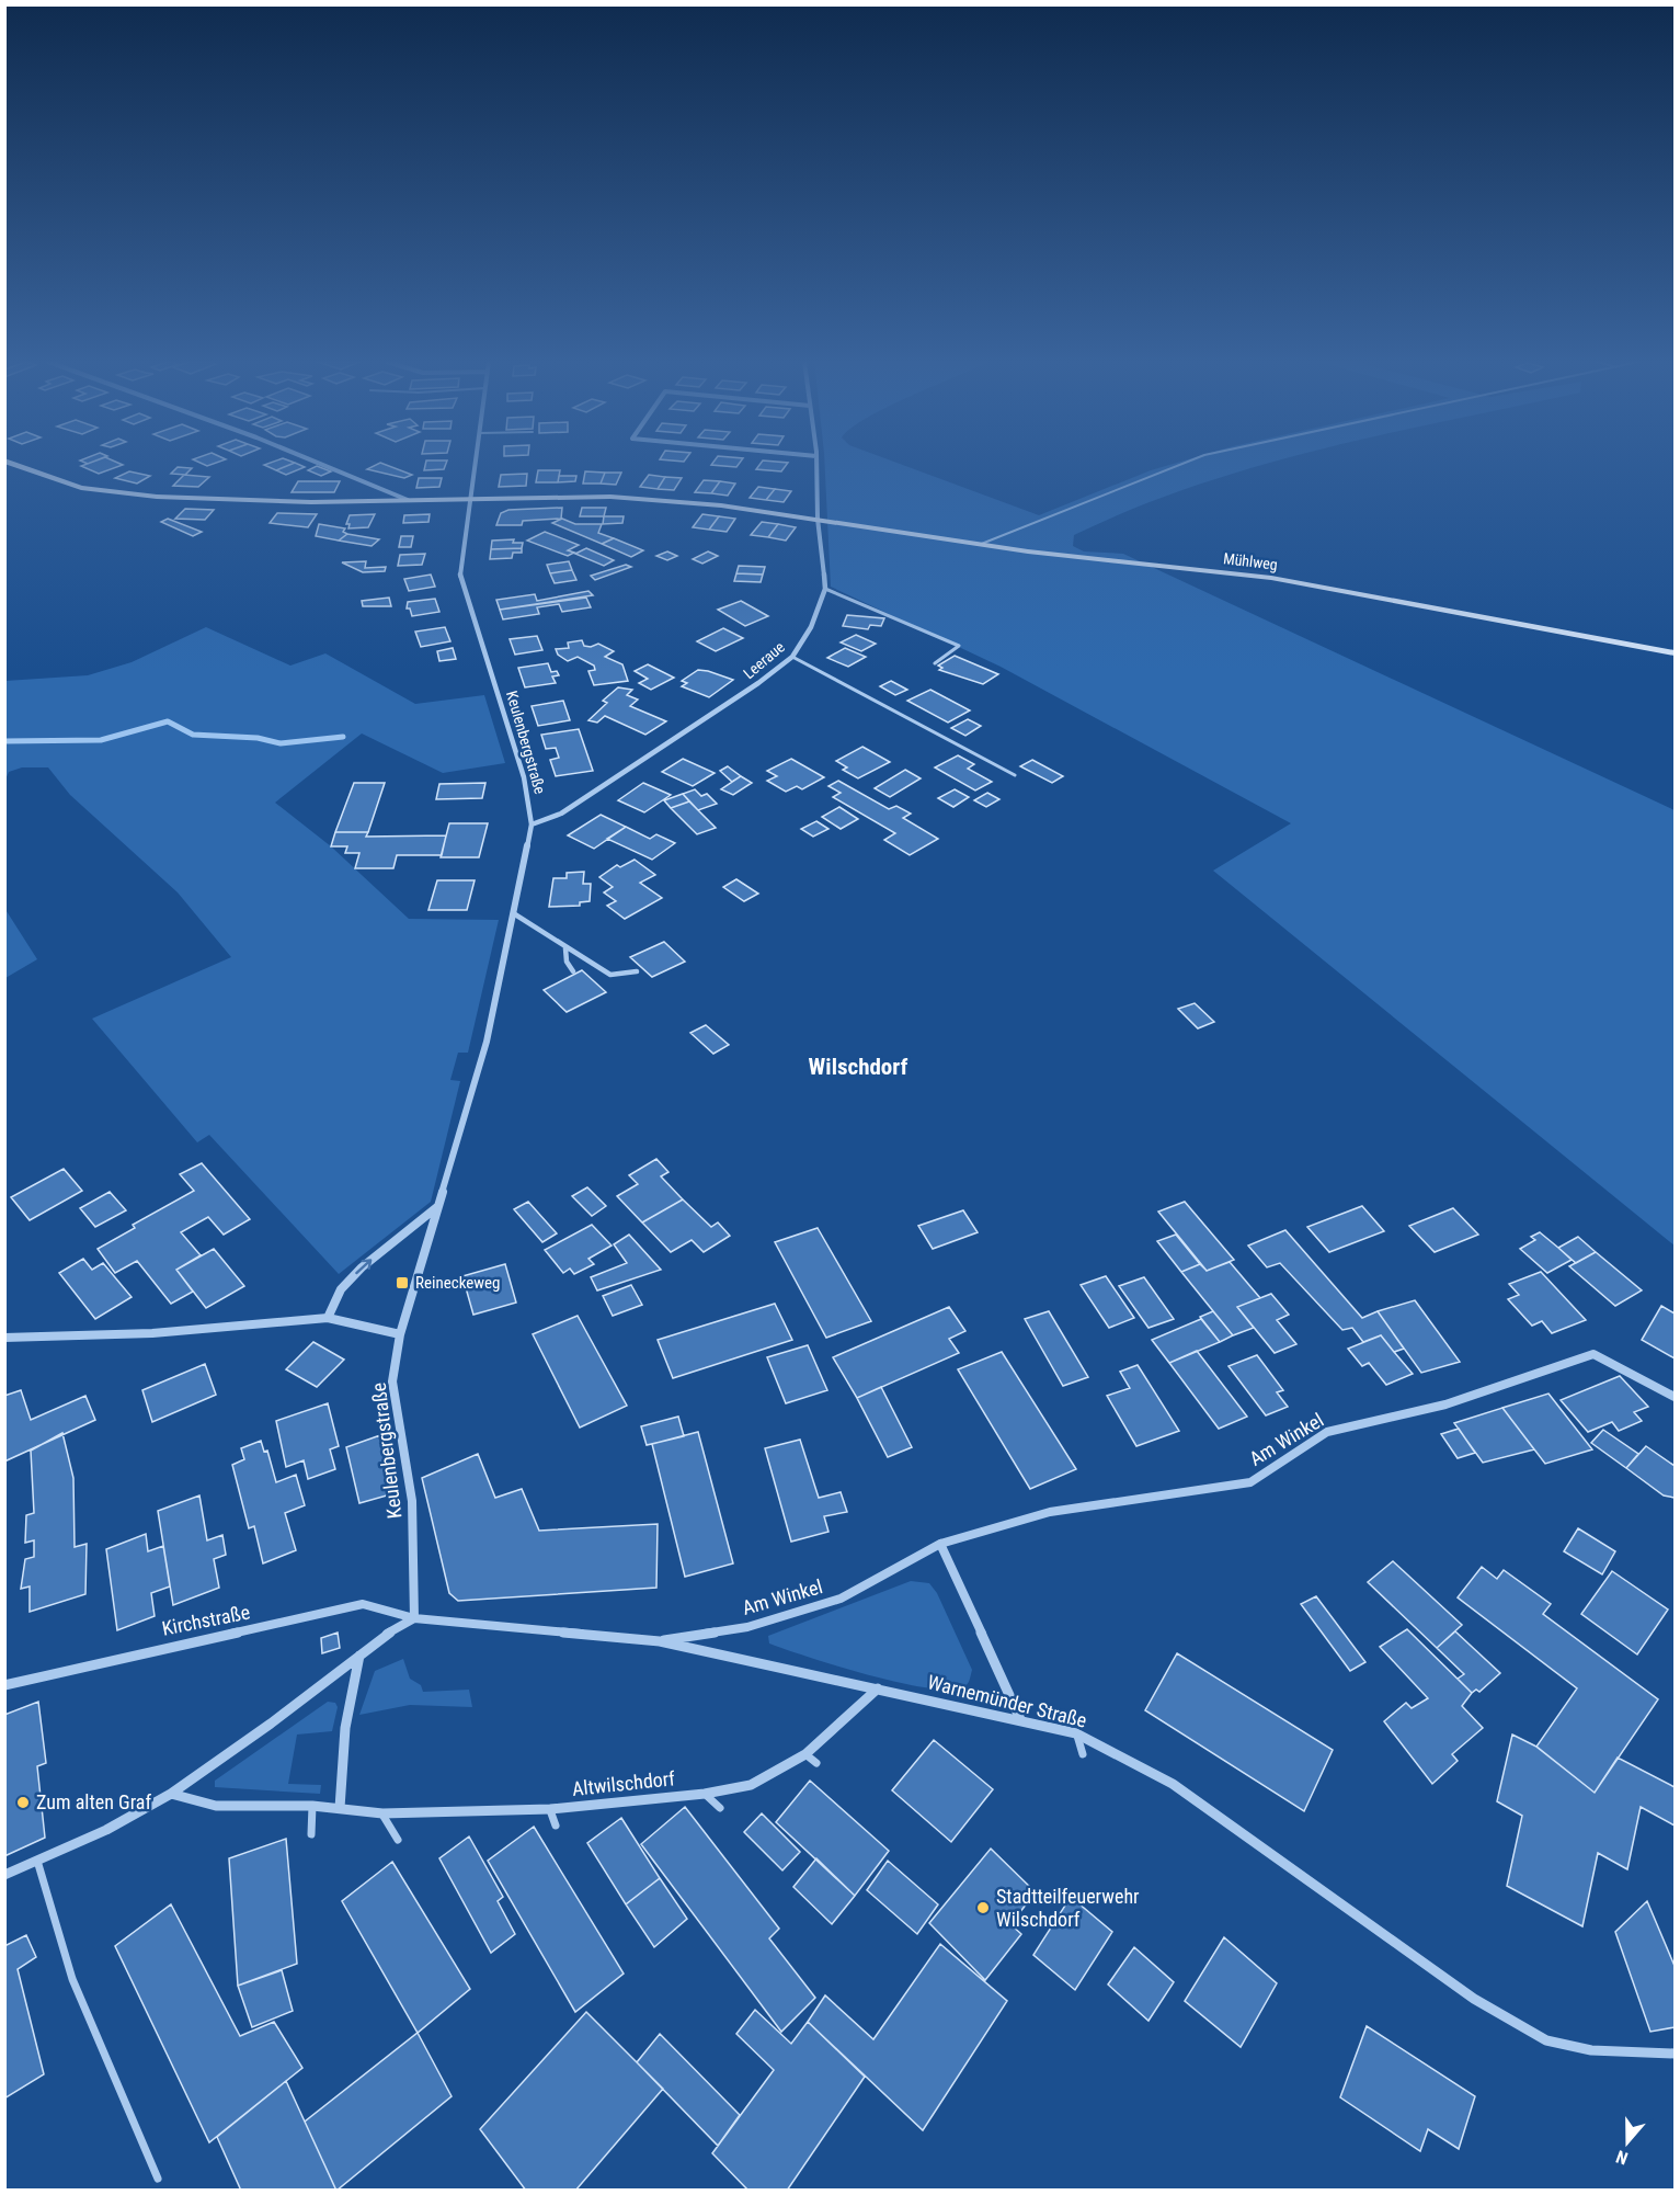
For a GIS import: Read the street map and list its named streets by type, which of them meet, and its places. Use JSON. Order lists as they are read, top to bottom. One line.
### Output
{"streets":{"street":["Mühlweg","Leeraue","Keulenbergstraße","Am Winkel","Kirchstraße","Warnemünder Straße","Altwilschdorf"]},"crossings":[["Mühlweg","Leeraue"],["Mühlweg","Keulenbergstraße"],["Leeraue","Keulenbergstraße"],["Keulenbergstraße","Kirchstraße"],["Keulenbergstraße","Warnemünder Straße"],["Am Winkel","Warnemünder Straße"],["Kirchstraße","Warnemünder Straße"],["Warnemünder Straße","Altwilschdorf"]],"districts":["Wilschdorf"],"places":{"transit":["Reineckeweg"],"other":["Zum alten Graf","Stadtteilfeuerwehr Wilschdorf"]},"north":"bottom"}
